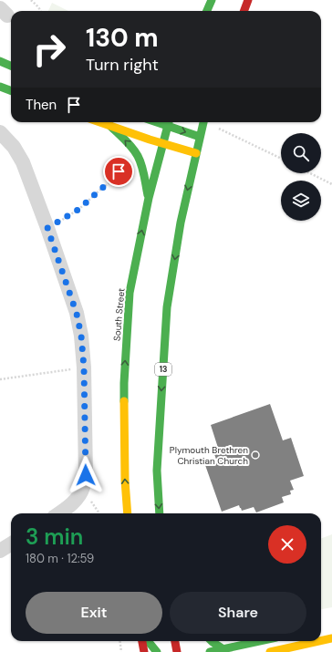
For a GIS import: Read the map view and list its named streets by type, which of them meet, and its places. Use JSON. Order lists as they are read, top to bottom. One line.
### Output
{"streets":{"main road":["South Street","13"]},"places":["Plymouth Brethren Christian Church"],"page":{"turn":["130 m","Turn right"],"then":"Then","heading":["3 min","180 m · 12:59"],"buttons":["Exit","Share"]}}
